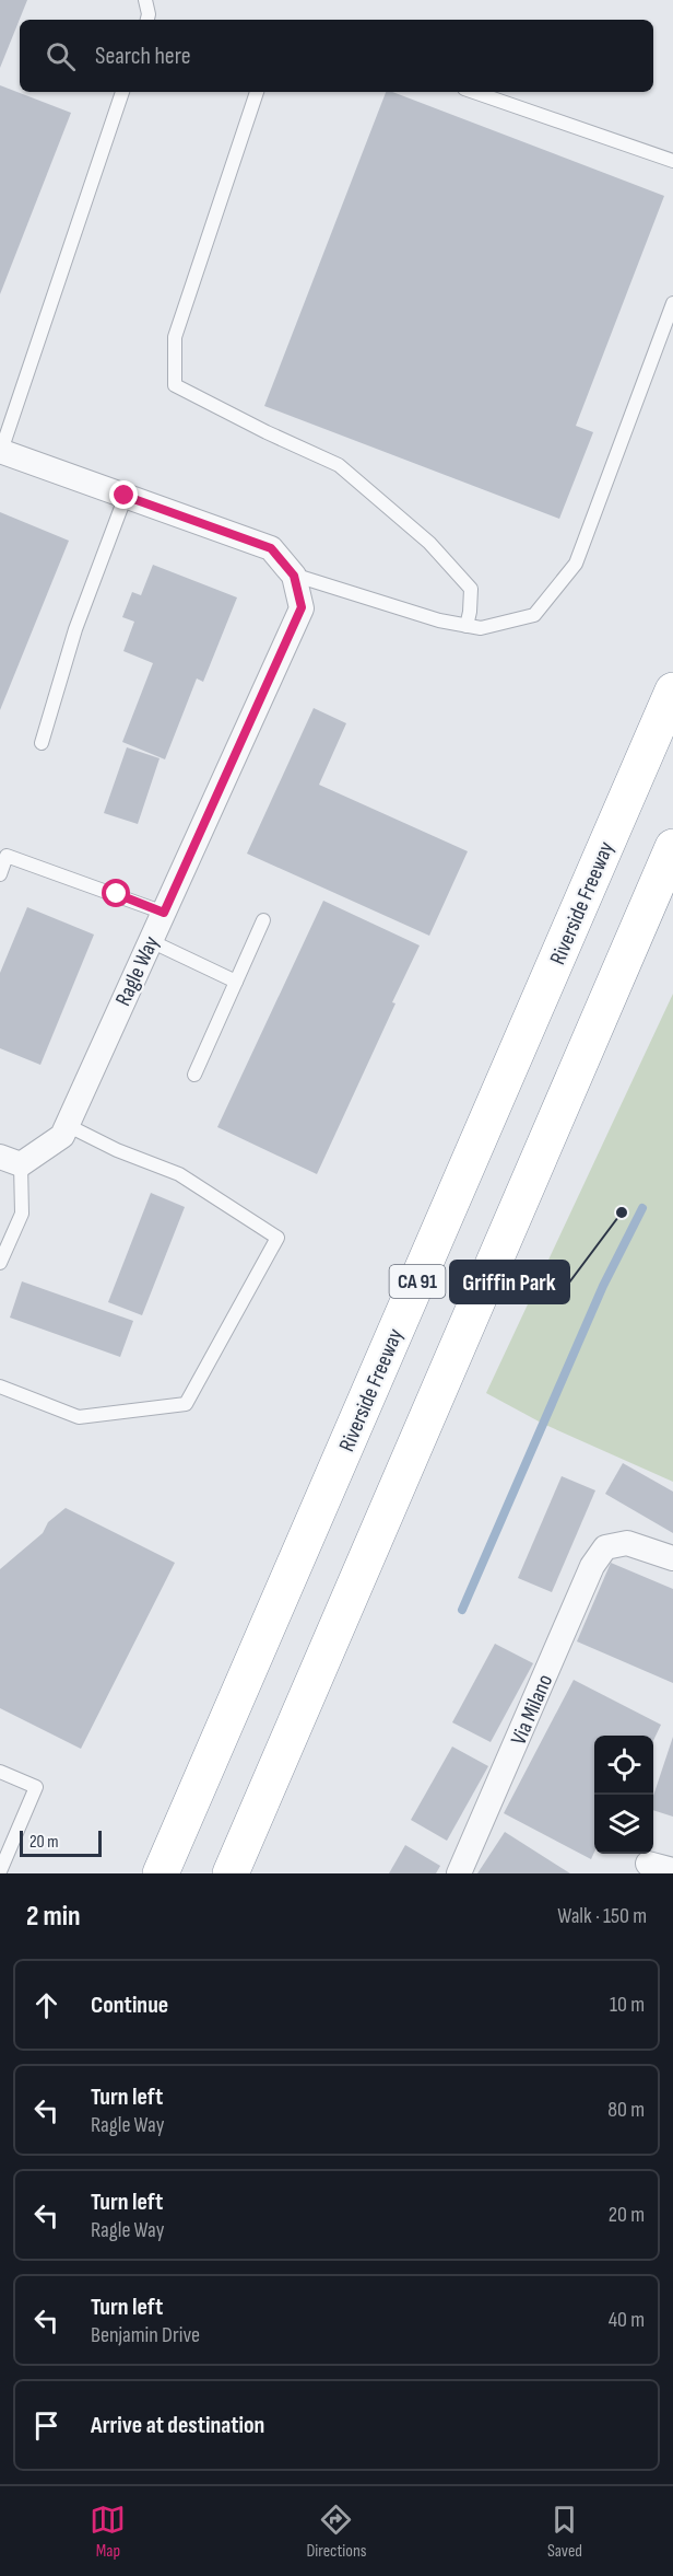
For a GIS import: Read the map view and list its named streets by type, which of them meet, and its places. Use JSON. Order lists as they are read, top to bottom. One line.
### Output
{"streets":{"highway":["Riverside Freeway","CA 91"],"street":["Ragle Way","Via Milano"]},"places":["Griffin Park"],"scale_bar":"20 m","page":{"search":"Search here","scale":"20 m","heading":["2 min","Walk · 150 m"],"list":[["Continue","10 m"],["Turn left","Ragle Way","80 m"],["Turn left","Ragle Way","20 m"],["Turn left","Benjamin Drive","40 m"],"Arrive at destination"],"nav":["Map","Directions","Saved"]}}
